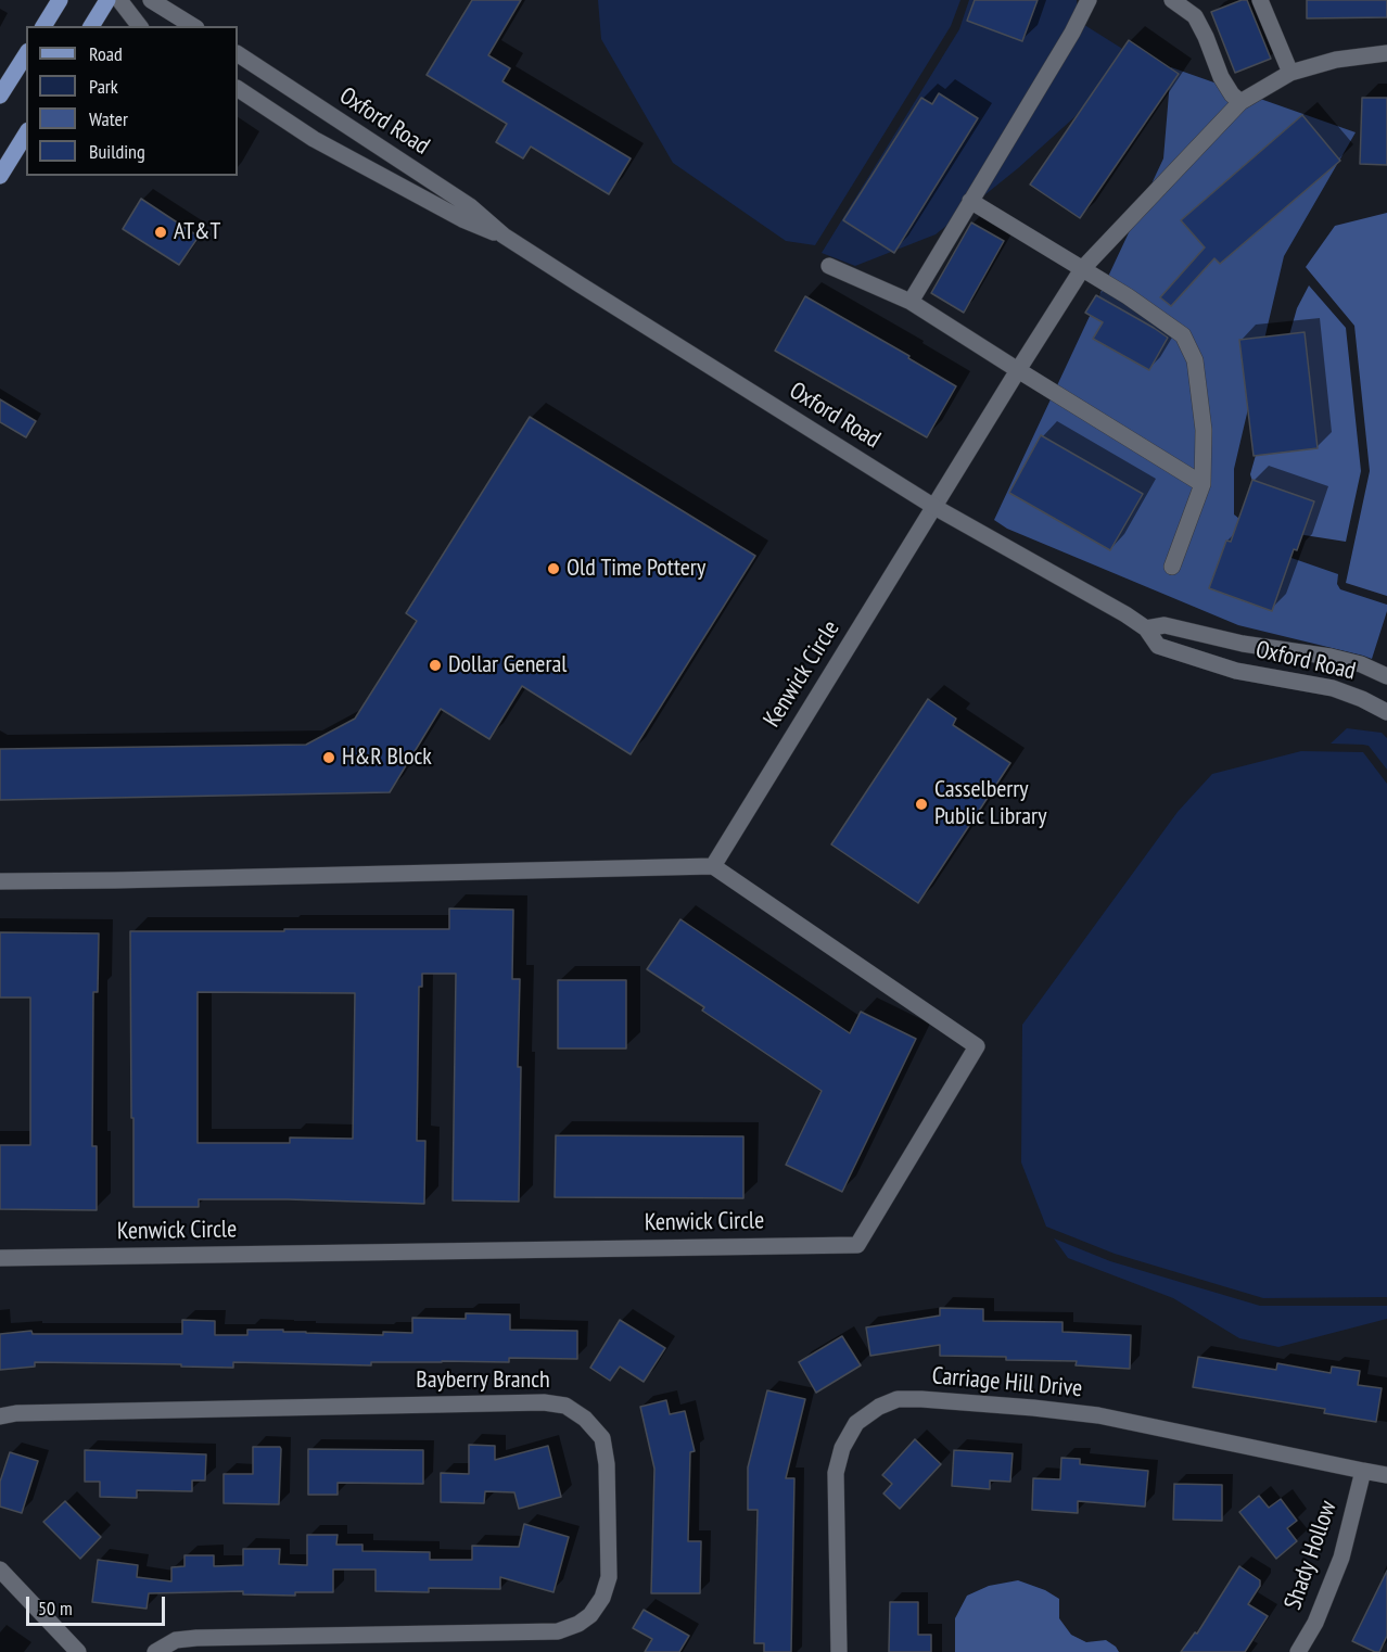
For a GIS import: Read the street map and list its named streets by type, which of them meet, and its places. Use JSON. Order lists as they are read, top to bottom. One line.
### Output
{"streets":{"street":["Oxford Road","Kenwick Circle","Bayberry Branch","Carriage Hill Drive","Shady Hollow"]},"crossings":[["Oxford Road","Kenwick Circle"],["Carriage Hill Drive","Shady Hollow"]],"places":["AT&T","Old Time Pottery","Dollar General","H&R Block","Casselberry Public Library"],"legend":["Road","Park","Water","Building"],"scale_bar":"50 m"}
